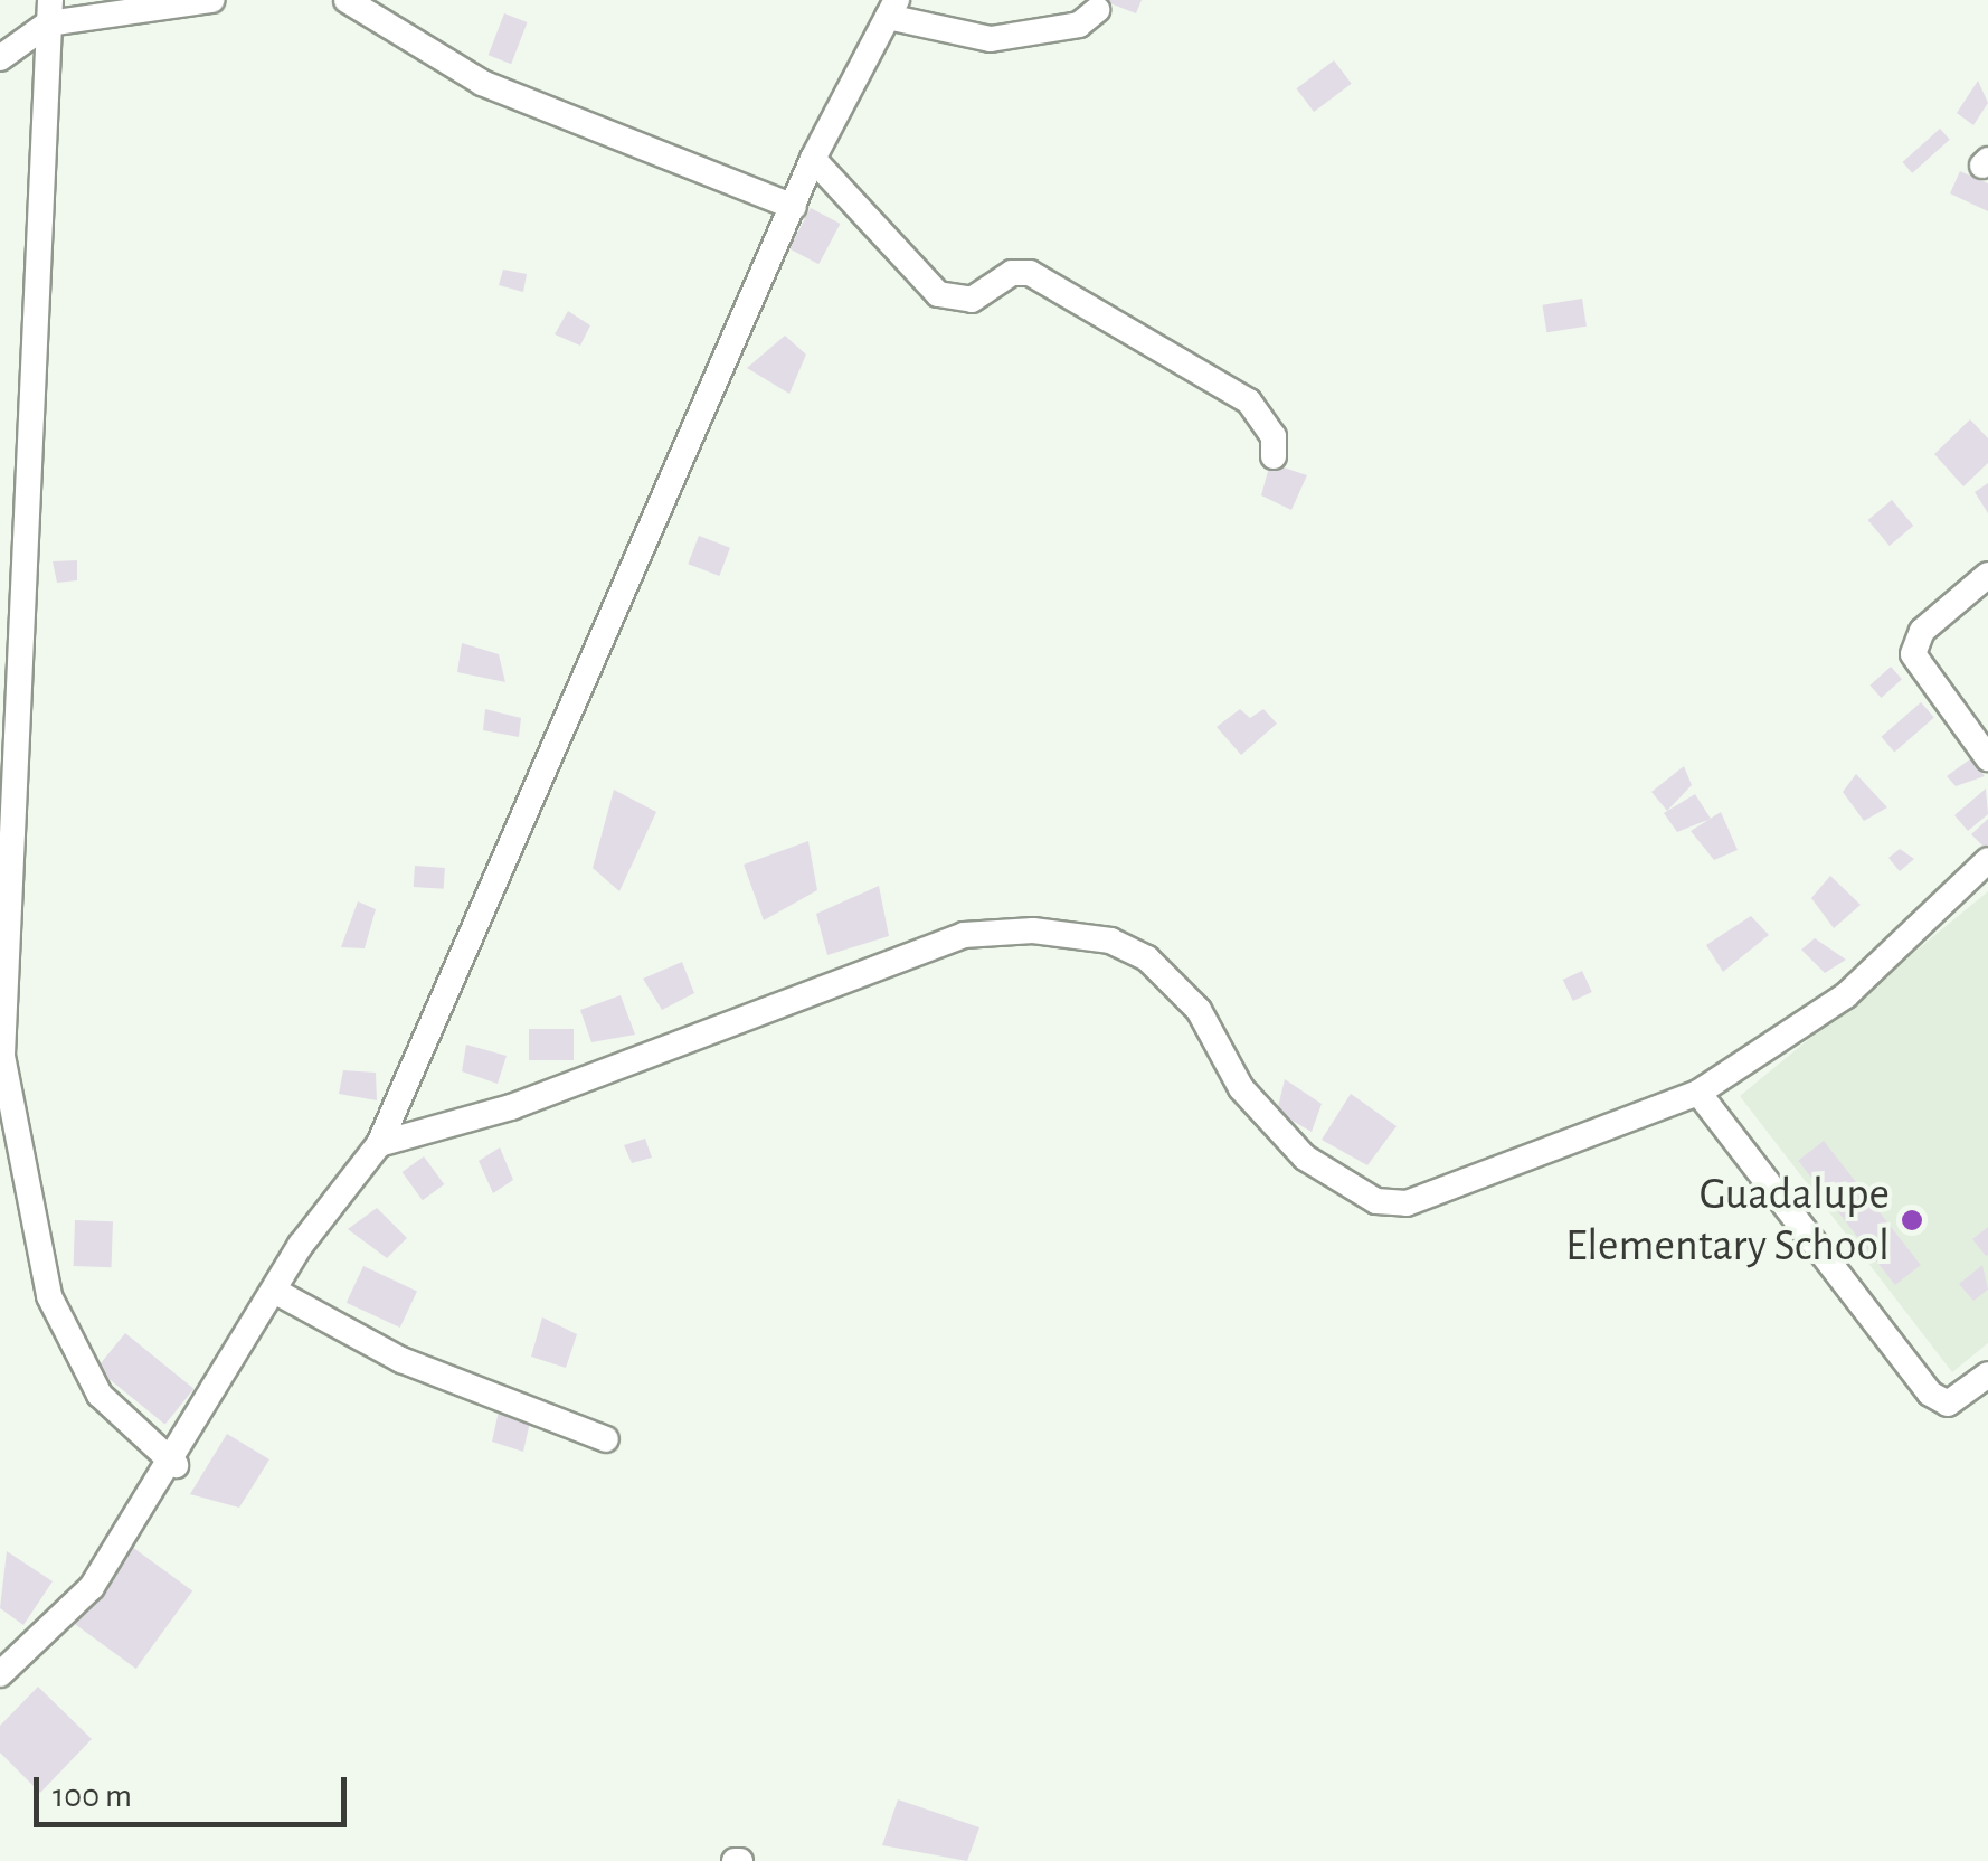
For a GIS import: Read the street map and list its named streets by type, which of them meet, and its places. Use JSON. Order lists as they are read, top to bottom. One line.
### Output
{"places":["Guadalupe Elementary School"],"scale_bar":"100 m"}
